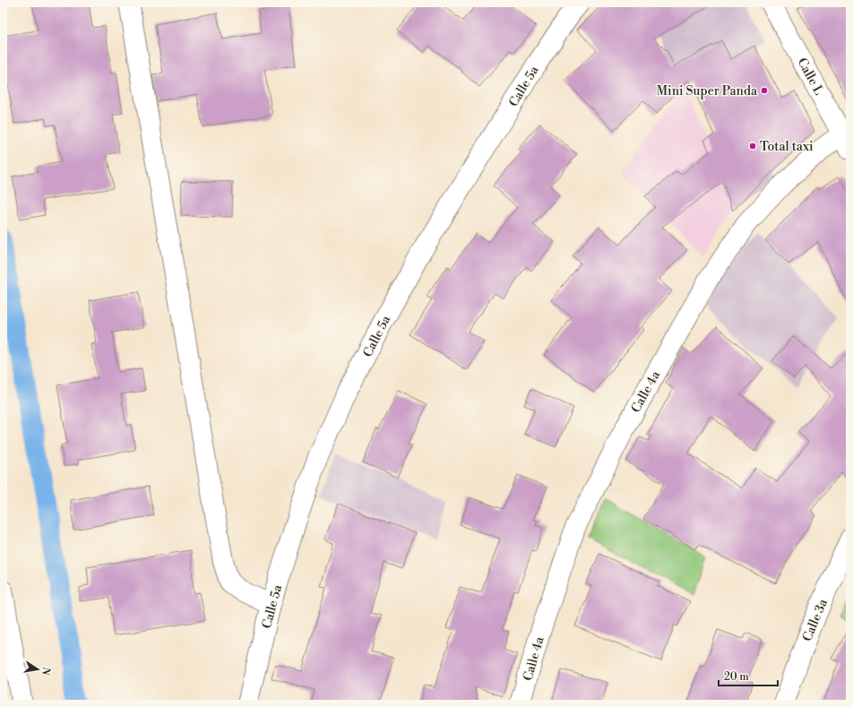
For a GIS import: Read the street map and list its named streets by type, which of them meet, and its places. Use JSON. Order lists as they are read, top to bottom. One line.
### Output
{"streets":{"street":["Calle L","Calle 5a","Calle 4a","Calle 3a"]},"crossings":[["Calle L","Calle 4a"]],"places":["Mini Super Panda","Total taxi"],"scale_bar":"20 m","north":"right"}
